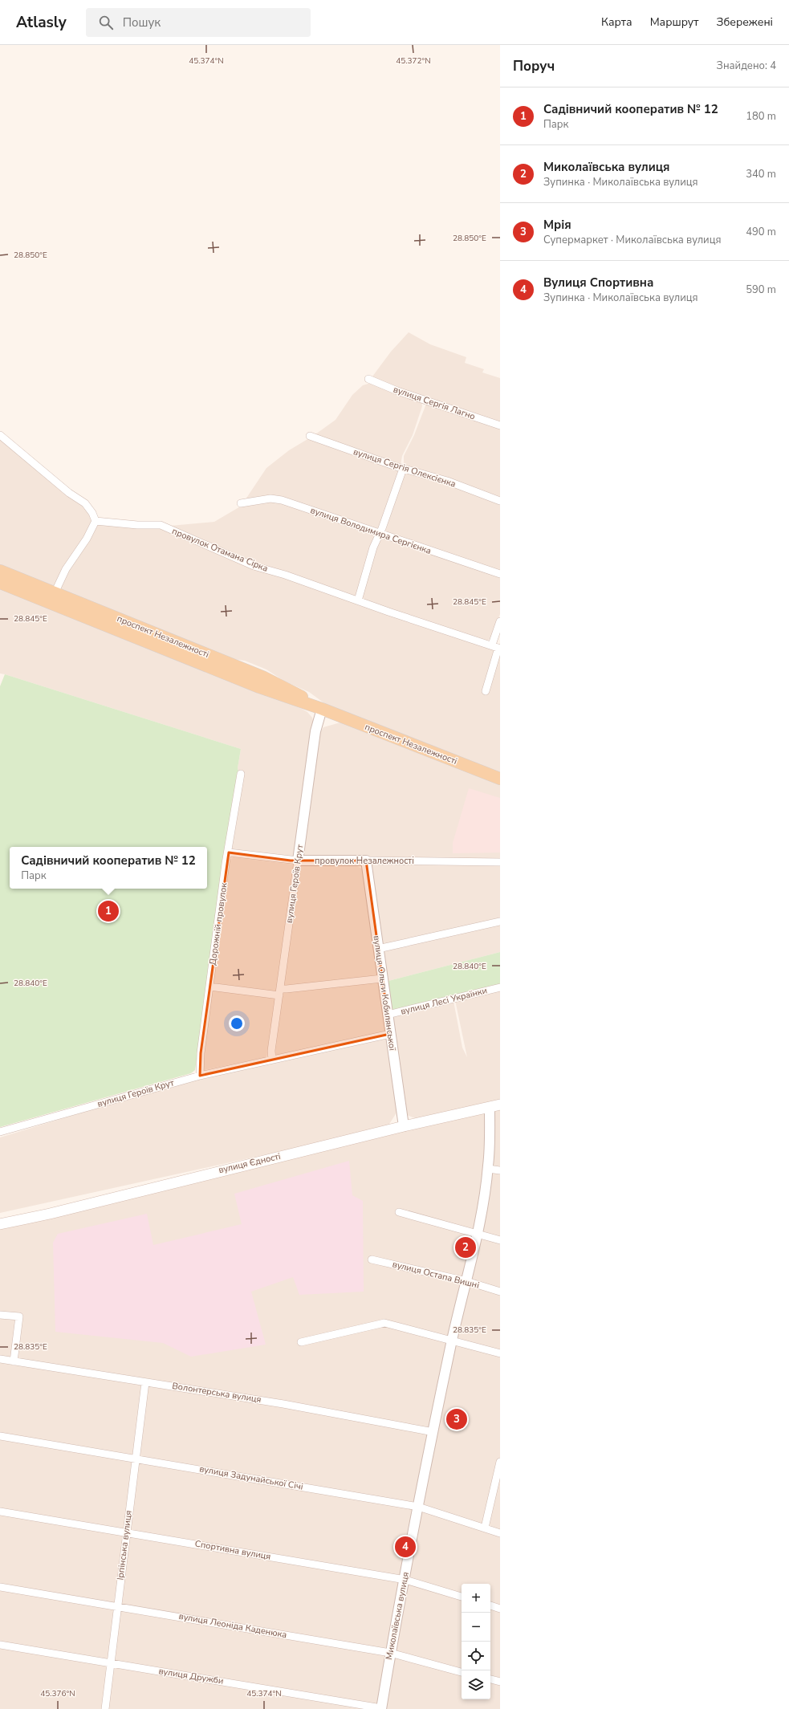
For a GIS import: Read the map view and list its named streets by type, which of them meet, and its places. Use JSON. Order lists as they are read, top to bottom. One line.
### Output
{"streets":{"main road":["проспект Незалежності","вулиця Єдності"],"street":["вулиця Сергія Лагно","вулиця Сергія Олексієнка","вулиця Володимира Сергієнка","провулок Отамана Сірка","провулок Незалежності","вулиця Героїв Крут","Дорожній провулок","вулиця Ольги Кобилянської","вулиця Лесі Українки","вулиця Остапа Вишні","Волонтерська вулиця","вулиця Задунайської Січі","Ірпінська вулиця","Спортивна вулиця","Миколаївська вулиця","вулиця Леоніда Каденюка","вулиця Дружби"]},"crossings":[["проспект Незалежності","вулиця Героїв Крут"],["провулок Незалежності","вулиця Героїв Крут"],["провулок Незалежності","Дорожній провулок"],["провулок Незалежності","вулиця Ольги Кобилянської"],["вулиця Героїв Крут","Дорожній провулок"],["вулиця Героїв Крут","вулиця Ольги Кобилянської"],["вулиця Ольги Кобилянської","вулиця Лесі Українки"],["вулиця Ольги Кобилянської","вулиця Єдності"],["вулиця Єдності","Миколаївська вулиця"],["вулиця Остапа Вишні","Миколаївська вулиця"],["Волонтерська вулиця","Ірпінська вулиця"],["Волонтерська вулиця","Миколаївська вулиця"],["вулиця Задунайської Січі","Ірпінська вулиця"],["вулиця Задунайської Січі","Миколаївська вулиця"],["Ірпінська вулиця","Спортивна вулиця"],["Ірпінська вулиця","вулиця Леоніда Каденюка"],["Ірпінська вулиця","вулиця Дружби"],["Спортивна вулиця","Миколаївська вулиця"],["Миколаївська вулиця","вулиця Леоніда Каденюка"],["Миколаївська вулиця","вулиця Дружби"]],"page":{"header":"Atlasly","search":"Пошук","nav":["Карта","Маршрут","Збережені"],"heading":["Поруч","Знайдено: 4"],"list":[{"mark":"1","name":"Садівничий кооператив № 12","note":"Парк","value":"180 m"},{"mark":"2","name":"Миколаївська вулиця","note":"Зупинка · Миколаївська вулиця","value":"340 m"},{"mark":"3","name":"Мрія","note":"Супермаркет · Миколаївська вулиця","value":"490 m"},{"mark":"4","name":"Вулиця Спортивна","note":"Зупинка · Миколаївська вулиця","value":"590 m"}],"popup":["Садівничий кооператив № 12","Парк"],"pins":["1","2","3","4"],"map_buttons":["+","−"]},"coordinates":["45.374°N","45.372°N","28.850°E","28.845°E","28.840°E","28.835°E","45.376°N"]}
